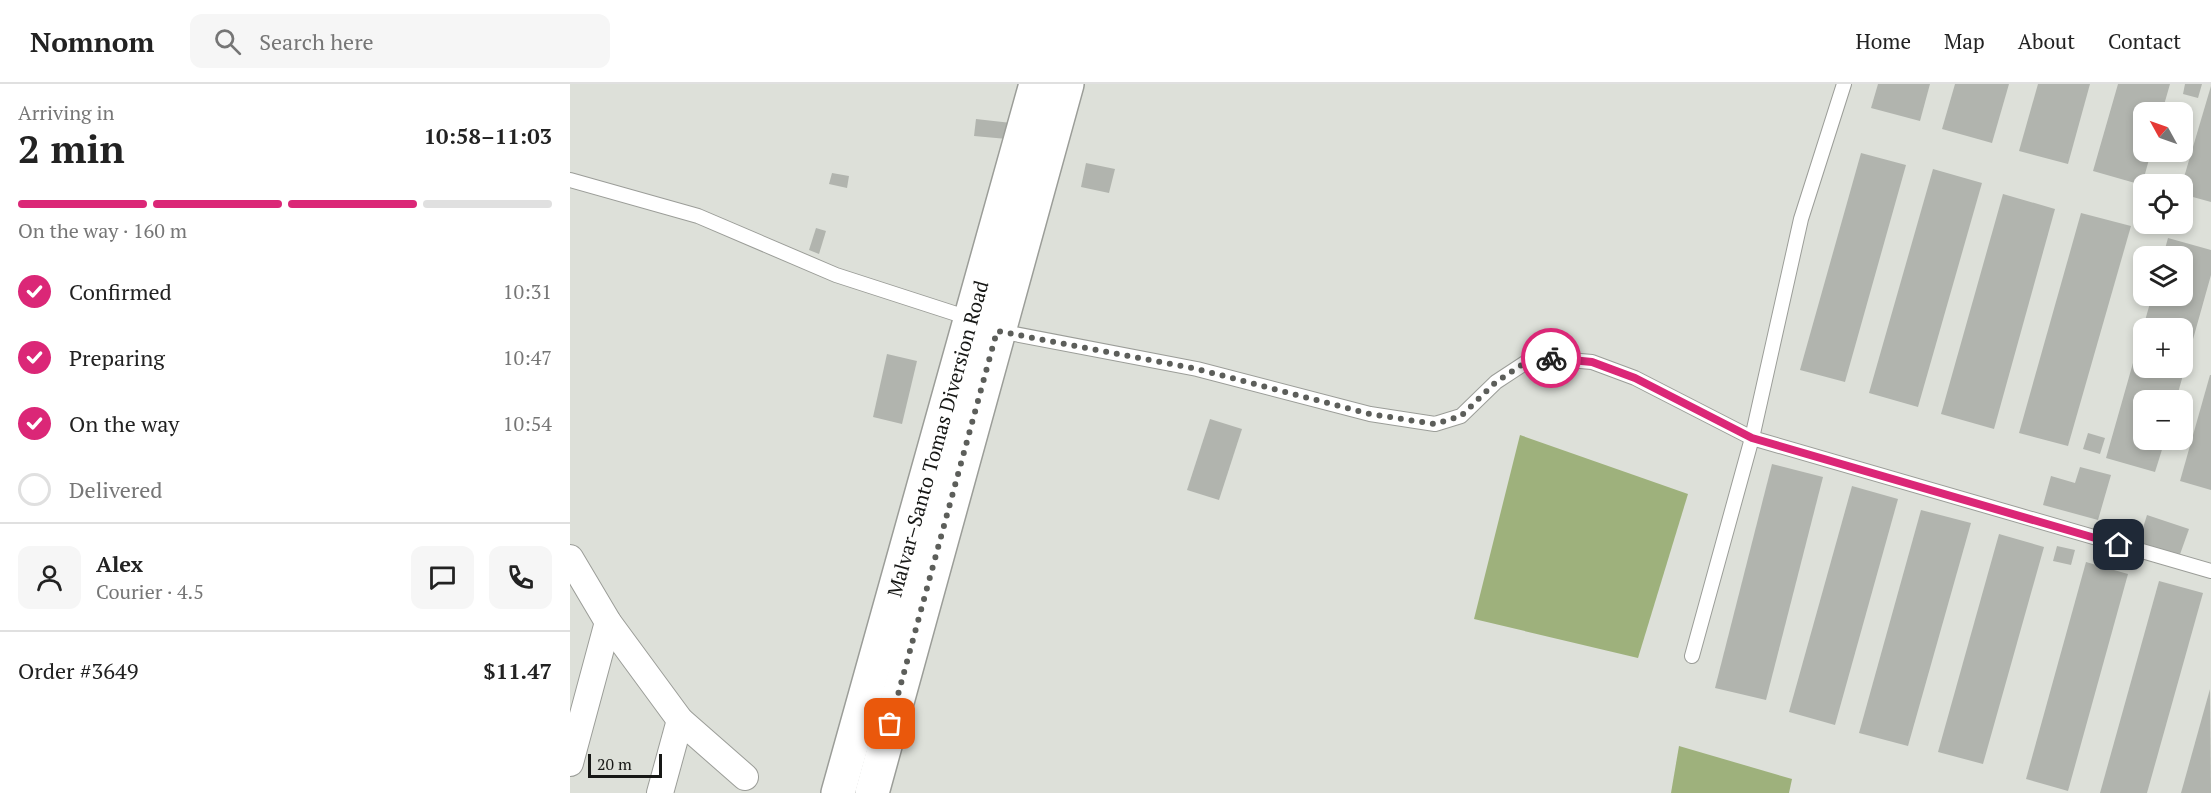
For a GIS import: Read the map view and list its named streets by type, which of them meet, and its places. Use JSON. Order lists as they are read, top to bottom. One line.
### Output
{"streets":{"street":["Malvar–Santo Tomas Diversion Road"]},"scale_bar":"20 m","north":"top left","page":{"header":"Nomnom","search":"Search here","nav":["Home","Map","About","Contact"],"heading":["2 min","Arriving in","10:58–11:03"],"panel":["Alex","Courier · 4.5","Order #3649","$11.47"],"map_buttons":["+","−"],"bar":"On the way · 160 m","list":[["Confirmed","10:31"],["Preparing","10:47"],["On the way","10:54"],"Delivered"],"scale":"20 m"}}
